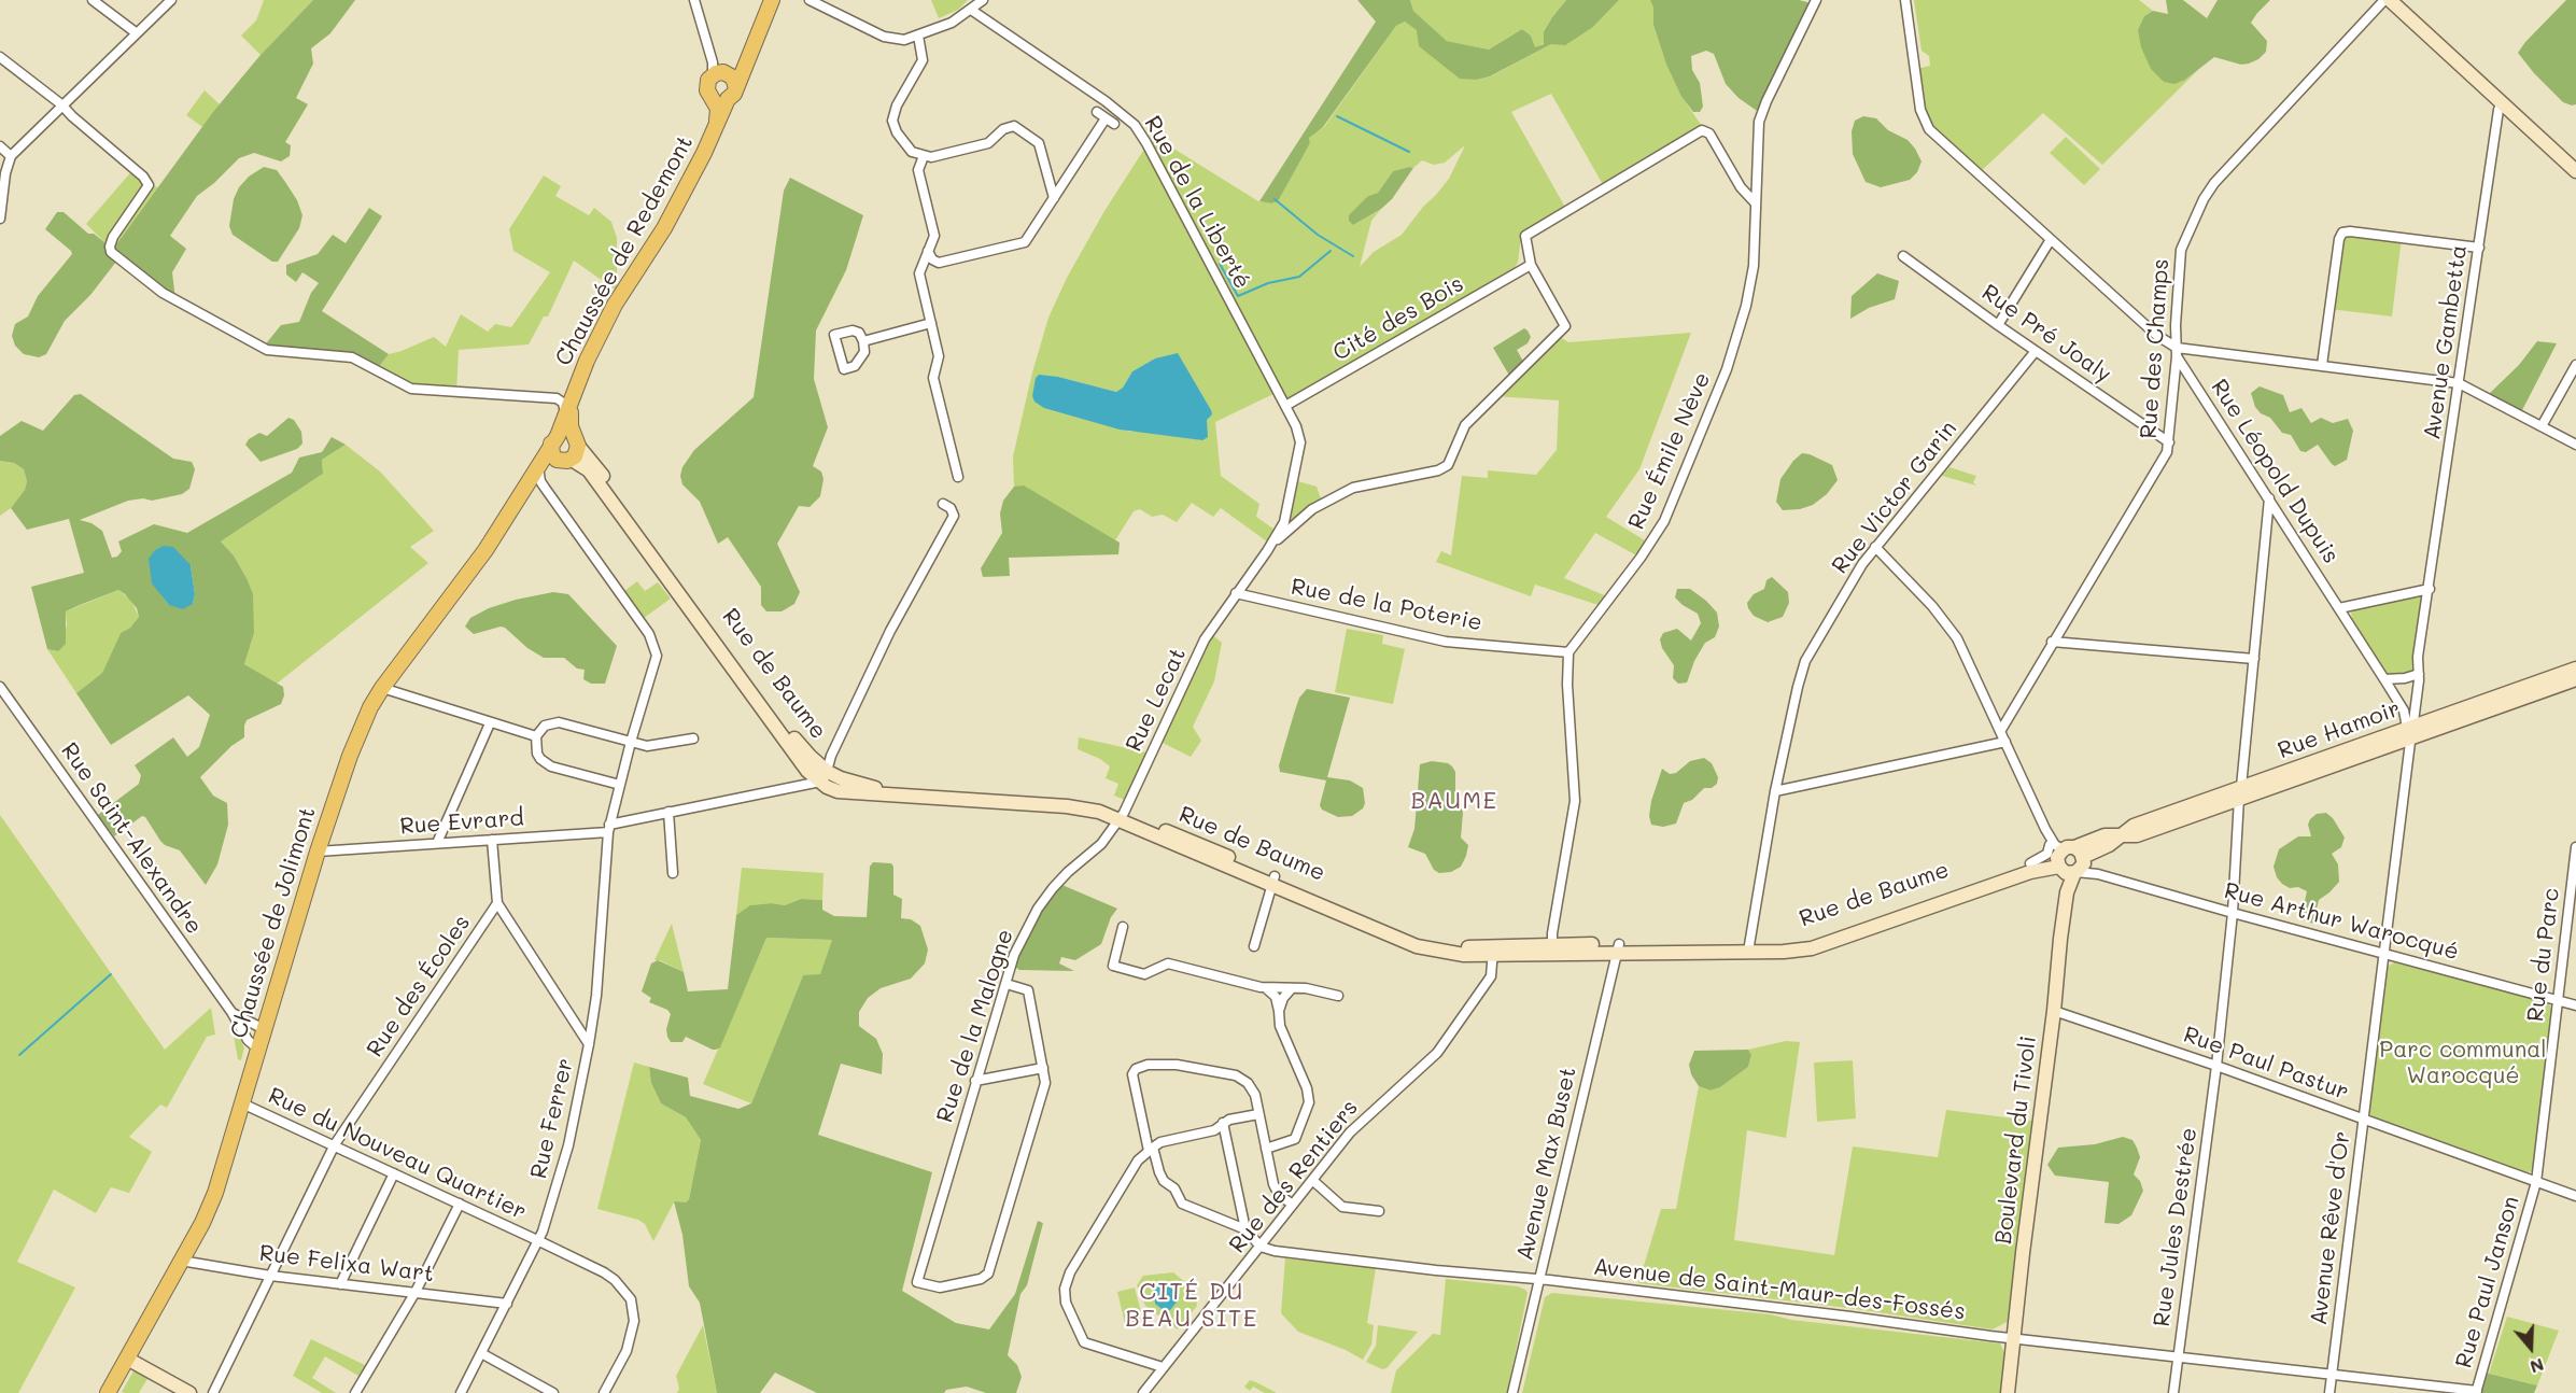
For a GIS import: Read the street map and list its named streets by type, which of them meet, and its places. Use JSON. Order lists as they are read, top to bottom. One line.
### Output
{"streets":{"main road":["Chaussée de Redemont","Rue de Baume","Rue Hamoir","Chaussée de Jolimont","Boulevard du Tivoli"],"street":["Rue de la Liberté","Cité des Bois","Rue Pré Joaly","Avenue Gambetta","Rue des Champs","Rue Émile Nève","Rue Léopold Dupuis","Rue Victor Garin","Rue de la Poterie","Rue Lecat","Rue Evrard","Rue Saint-Alexandre","Rue Arthur Warocqué","Rue du Parc","Rue des Écoles","Rue de la Malogne","Rue Paul Pastur","Rue Ferrer","Rue du Nouveau Quartier","Avenue Max Buset","Rue des Rentiers","Rue Jules Destrée","Avenue Rêve d'Or","Rue Felixa Wart","Rue Paul Janson","Avenue de Saint-Maur-des-Fossés"]},"crossings":[["Rue de la Liberté","Cité des Bois"],["Rue de la Liberté","Rue Lecat"],["Chaussée de Redemont","Rue de Baume"],["Chaussée de Redemont","Chaussée de Jolimont"],["Rue Pré Joaly","Rue des Champs"],["Rue Pré Joaly","Rue Victor Garin"],["Avenue Gambetta","Rue Léopold Dupuis"],["Avenue Gambetta","Rue Hamoir"],["Avenue Gambetta","Avenue Rêve d'Or"],["Rue des Champs","Rue Léopold Dupuis"],["Rue Émile Nève","Rue de la Poterie"],["Rue Léopold Dupuis","Rue Hamoir"],["Rue Léopold Dupuis","Rue Jules Destrée"],["Rue Léopold Dupuis","Avenue Rêve d'Or"],["Rue Victor Garin","Rue de Baume"],["Rue de la Poterie","Rue Lecat"],["Rue de Baume","Rue Lecat"],["Rue de Baume","Rue Hamoir"],["Rue de Baume","Rue Evrard"],["Rue de Baume","Rue Arthur Warocqué"],["Rue de Baume","Chaussée de Jolimont"],["Rue de Baume","Rue de la Malogne"],["Rue de Baume","Boulevard du Tivoli"],["Rue de Baume","Avenue Max Buset"],["Rue de Baume","Rue des Rentiers"],["Rue Lecat","Rue de la Malogne"],["Rue Hamoir","Rue Arthur Warocqué"],["Rue Hamoir","Boulevard du Tivoli"],["Rue Hamoir","Rue Jules Destrée"],["Rue Hamoir","Avenue Rêve d'Or"],["Rue Evrard","Chaussée de Jolimont"],["Rue Evrard","Rue des Écoles"],["Rue Evrard","Rue Ferrer"],["Rue Saint-Alexandre","Chaussée de Jolimont"],["Rue Arthur Warocqué","Rue du Parc"],["Rue Arthur Warocqué","Boulevard du Tivoli"],["Rue Arthur Warocqué","Rue Jules Destrée"],["Rue Arthur Warocqué","Avenue Rêve d'Or"],["Chaussée de Jolimont","Rue Ferrer"],["Chaussée de Jolimont","Rue du Nouveau Quartier"],["Chaussée de Jolimont","Rue Felixa Wart"],["Rue du Parc","Rue Paul Pastur"],["Rue du Parc","Rue Paul Janson"],["Rue des Écoles","Rue du Nouveau Quartier"],["Rue des Écoles","Rue Felixa Wart"],["Rue Paul Pastur","Boulevard du Tivoli"],["Rue Paul Pastur","Rue Jules Destrée"],["Rue Paul Pastur","Avenue Rêve d'Or"],["Rue Paul Pastur","Rue Paul Janson"],["Rue Ferrer","Rue du Nouveau Quartier"],["Rue Ferrer","Rue Felixa Wart"],["Boulevard du Tivoli","Avenue de Saint-Maur-des-Fossés"],["Avenue Max Buset","Avenue de Saint-Maur-des-Fossés"],["Rue des Rentiers","Avenue de Saint-Maur-des-Fossés"],["Rue Jules Destrée","Avenue de Saint-Maur-des-Fossés"],["Avenue Rêve d'Or","Avenue de Saint-Maur-des-Fossés"],["Rue Paul Janson","Avenue de Saint-Maur-des-Fossés"]],"districts":["BAUME","CITÉ DU BEAU SITE"],"parks":["Parc communal Warocqué"],"north":"bottom"}
